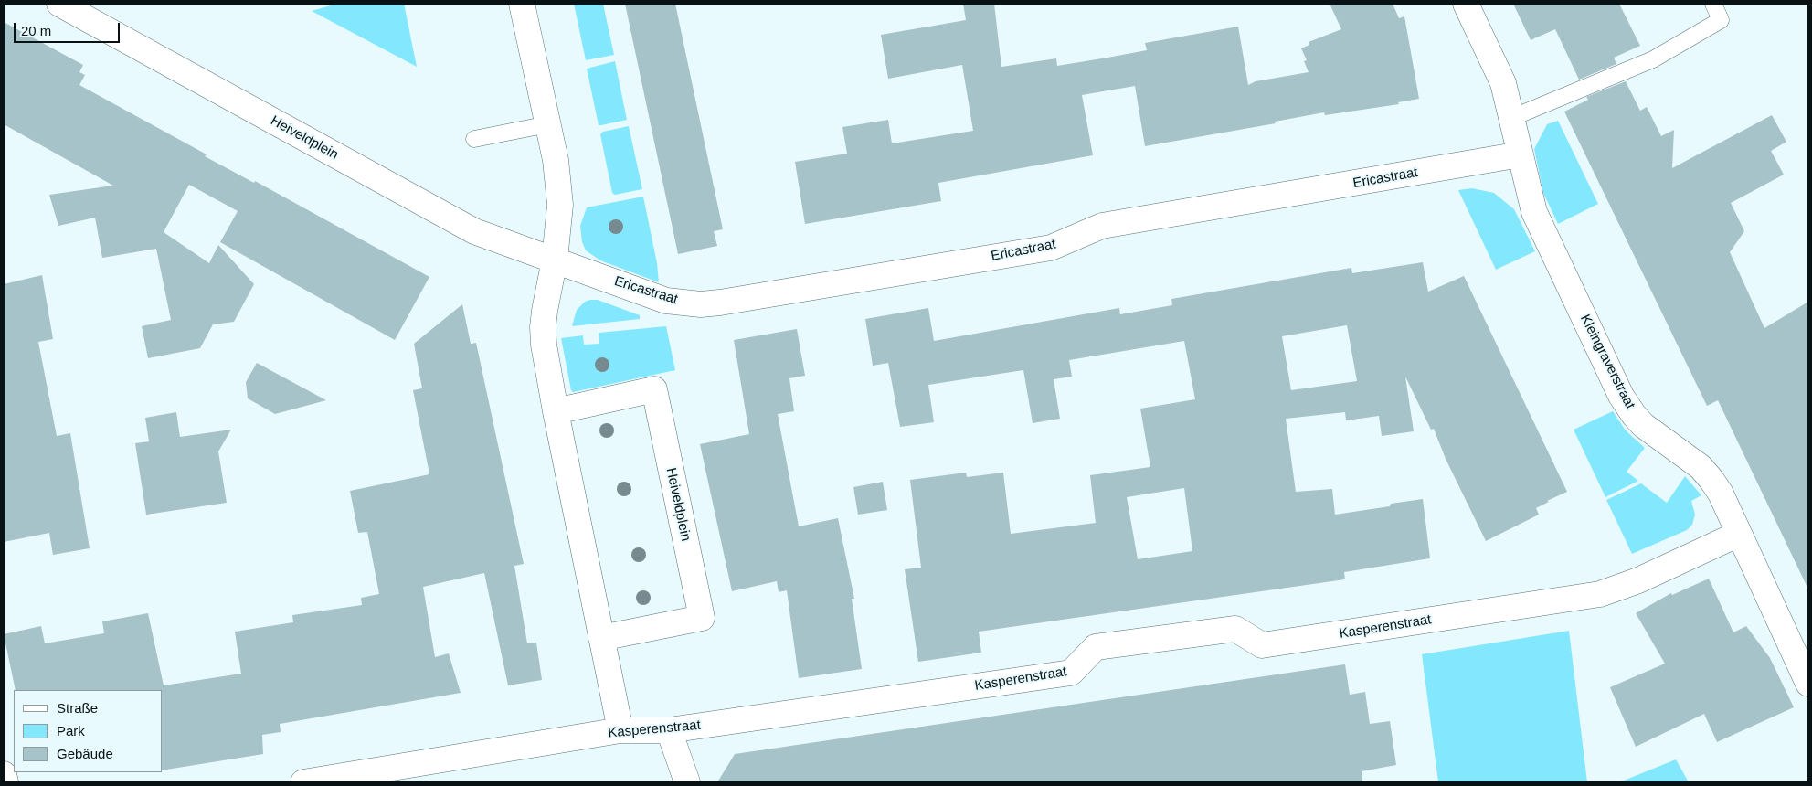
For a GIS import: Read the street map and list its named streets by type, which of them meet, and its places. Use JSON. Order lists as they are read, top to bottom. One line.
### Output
{"streets":{"street":["Heiveldplein","Ericastraat","Kleingraverstraat","Kasperenstraat"]},"crossings":[["Heiveldplein","Ericastraat"],["Ericastraat","Kleingraverstraat"],["Kleingraverstraat","Kasperenstraat"]],"legend":["Straße","Park","Gebäude"],"scale_bar":"20 m"}
